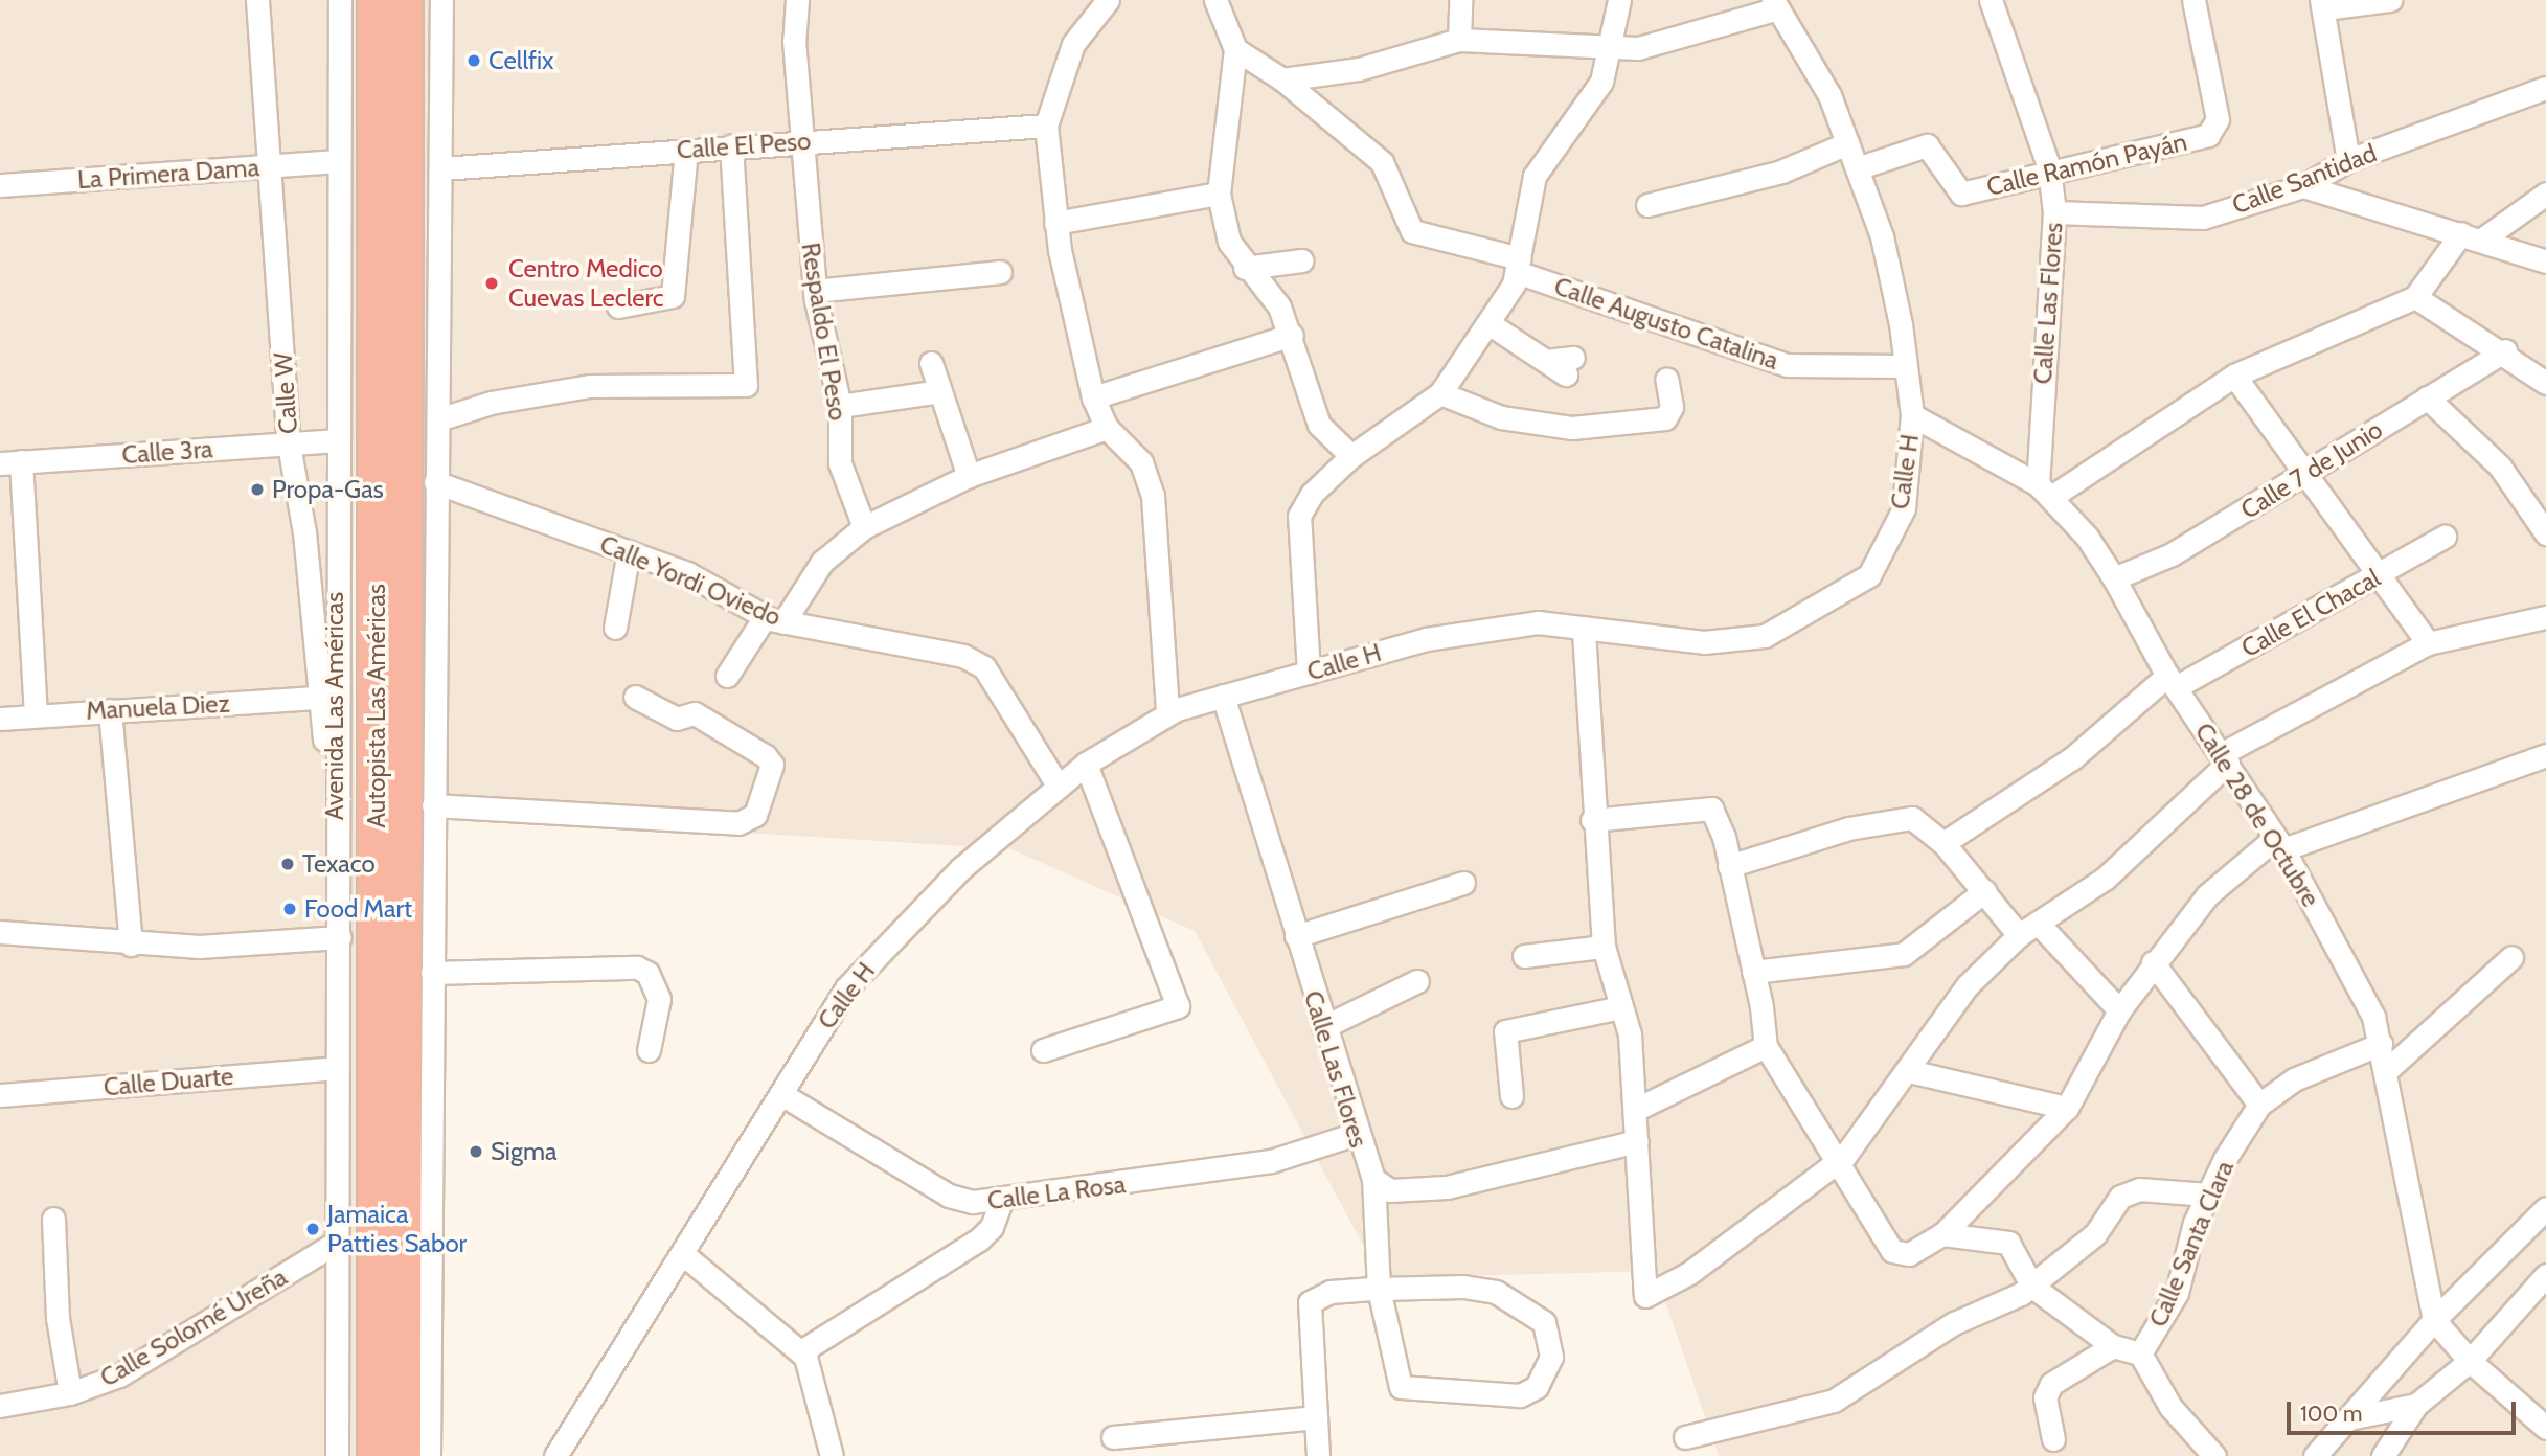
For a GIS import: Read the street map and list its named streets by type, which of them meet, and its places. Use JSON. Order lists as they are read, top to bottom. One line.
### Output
{"streets":{"highway":["Autopista Las Américas"],"street":["Calle El Peso","Calle Ramón Payán","La Primera Dama","Calle Santidad","Calle Las Flores","Calle Augusto Catalina","Respaldo El Peso","Calle W","Calle 3ra","Calle 7 de Junio","Calle H","Calle Yordi Oviedo","Calle El Chacal","Avenida Las Américas","Manuela Diez","Calle 28 de Octubre","Calle Duarte","Calle La Rosa","Calle Santa Clara","Calle Solomé Ureña"]},"crossings":[["Calle El Peso","Respaldo El Peso"],["Calle Ramón Payán","Calle Las Flores"],["Calle Ramón Payán","Calle H"],["La Primera Dama","Calle W"],["La Primera Dama","Avenida Las Américas"],["Calle Santidad","Calle Las Flores"],["Calle Las Flores","Calle H"],["Calle Las Flores","Calle 28 de Octubre"],["Calle Las Flores","Calle La Rosa"],["Calle Augusto Catalina","Calle H"],["Calle W","Calle 3ra"],["Calle W","Avenida Las Américas"],["Calle W","Manuela Diez"],["Calle 3ra","Avenida Las Américas"],["Calle 7 de Junio","Calle 28 de Octubre"],["Calle H","Calle Yordi Oviedo"],["Calle H","Calle 28 de Octubre"],["Calle H","Calle La Rosa"],["Calle El Chacal","Calle 28 de Octubre"],["Avenida Las Américas","Calle Duarte"],["Avenida Las Américas","Calle Solomé Ureña"],["Calle 28 de Octubre","Calle Santa Clara"]],"places":["Cellfix","Centro Medico Cuevas Leclerc","Propa-Gas","Texaco","Food Mart","Sigma","Jamaica Patties Sabor"],"scale_bar":"100 m"}
